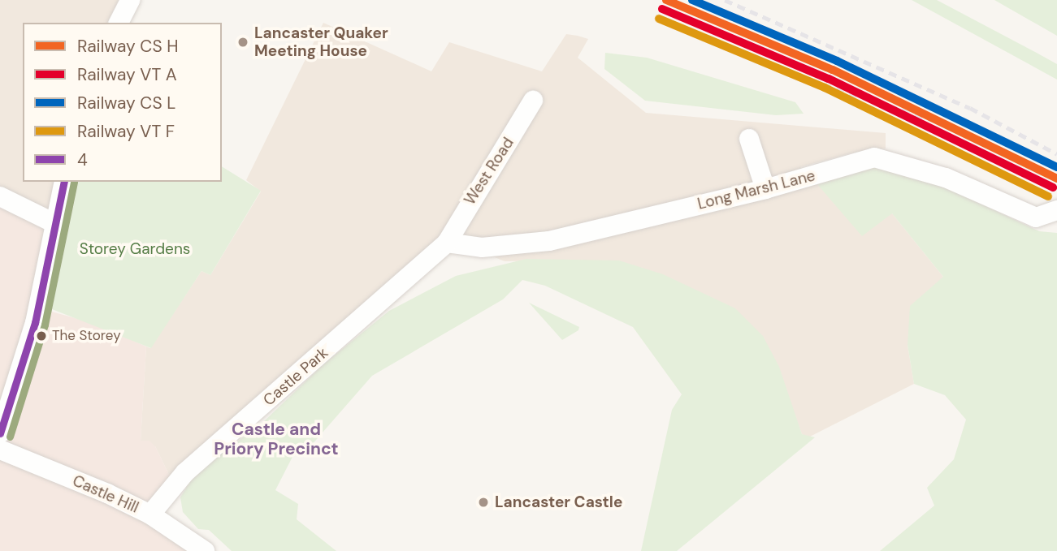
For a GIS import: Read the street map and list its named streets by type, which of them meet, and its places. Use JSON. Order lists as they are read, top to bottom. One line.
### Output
{"streets":{"street":["West Road","Long Marsh Lane","Castle Park","Castle Hill"]},"crossings":[["West Road","Long Marsh Lane"],["West Road","Castle Park"],["Long Marsh Lane","Castle Park"],["Castle Park","Castle Hill"]],"districts":["Castle and Priory Precinct"],"parks":["Storey Gardens"],"places":["Lancaster Quaker Meeting House","The Storey","Lancaster Castle"],"lines":["transit line 4"],"legend":["Railway CS H","Railway VT A","Railway CS L","Railway VT F","4"]}
